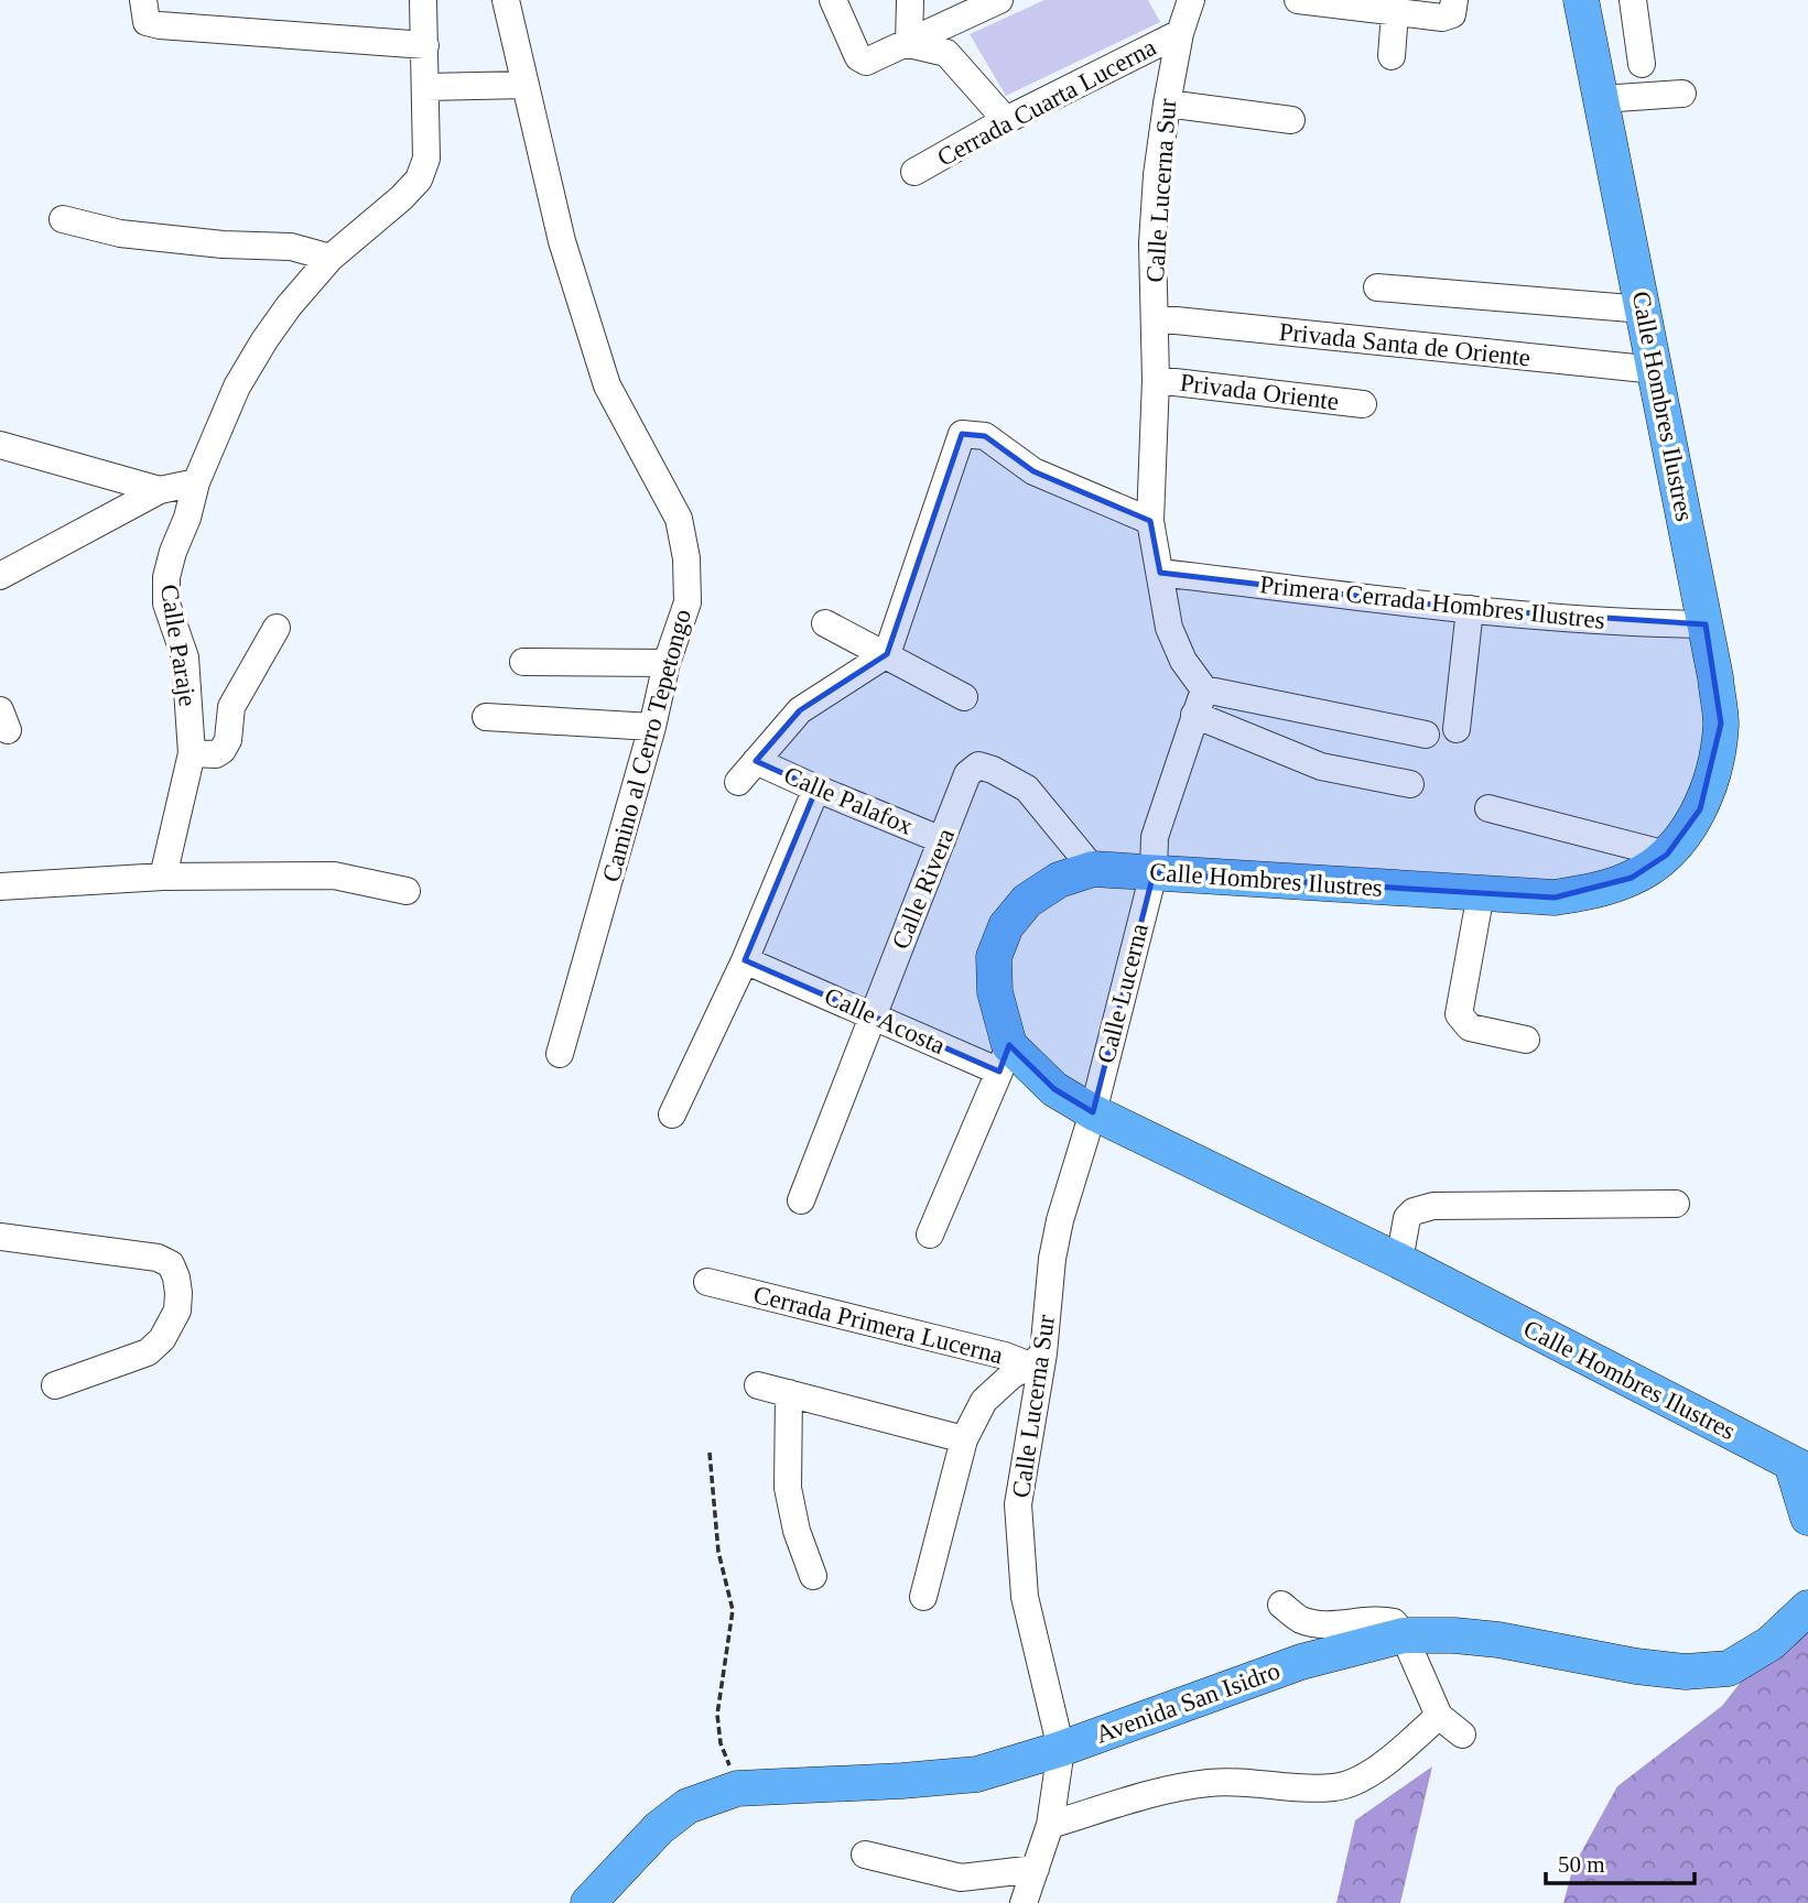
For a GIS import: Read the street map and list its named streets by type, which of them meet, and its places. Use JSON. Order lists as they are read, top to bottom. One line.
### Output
{"streets":{"main road":["Calle Hombres Ilustres","Avenida San Isidro"],"street":["Cerrada Cuarta Lucerna","Calle Lucerna Sur","Privada Santa de Oriente","Privada Oriente","Primera Cerrada Hombres Ilustres","Calle Paraje","Camino al Cerro Tepetongo","Calle Palafox","Calle Rivera","Calle Lucerna","Calle Acosta","Cerrada Primera Lucerna"]},"crossings":[["Cerrada Cuarta Lucerna","Calle Lucerna Sur"],["Calle Lucerna Sur","Privada Santa de Oriente"],["Calle Lucerna Sur","Privada Oriente"],["Calle Lucerna Sur","Calle Hombres Ilustres"],["Calle Lucerna Sur","Primera Cerrada Hombres Ilustres"],["Calle Lucerna Sur","Calle Lucerna"],["Calle Lucerna Sur","Cerrada Primera Lucerna"],["Calle Lucerna Sur","Avenida San Isidro"],["Privada Santa de Oriente","Calle Hombres Ilustres"],["Calle Hombres Ilustres","Primera Cerrada Hombres Ilustres"],["Calle Hombres Ilustres","Calle Rivera"],["Calle Hombres Ilustres","Calle Lucerna"],["Calle Hombres Ilustres","Calle Acosta"],["Calle Palafox","Calle Rivera"],["Calle Rivera","Calle Acosta"]],"scale_bar":"50 m"}
